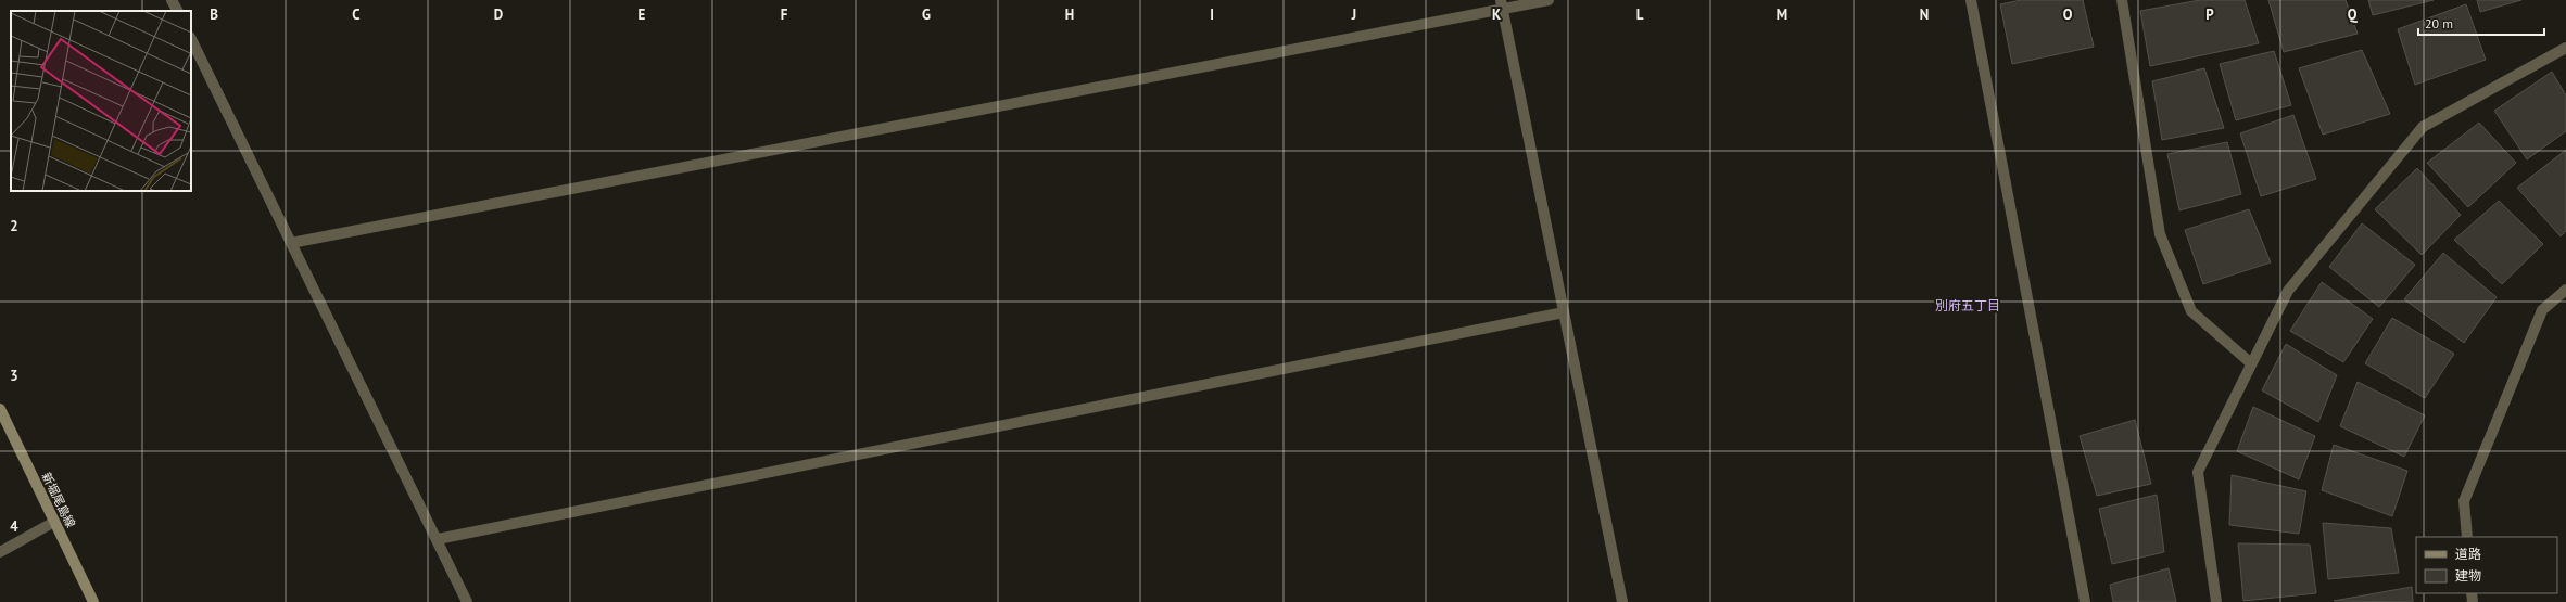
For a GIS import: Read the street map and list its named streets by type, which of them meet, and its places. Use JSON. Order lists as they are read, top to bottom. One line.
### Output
{"streets":{"main road":["新堀尾島線"]},"districts":["別府五丁目"],"legend":["道路","建物"],"scale_bar":"20 m","grid":{"columns":["B","C","D","E","F","G","H","I","J","K","L","M","N","O","P","Q"],"rows":["2","3","4"]}}
